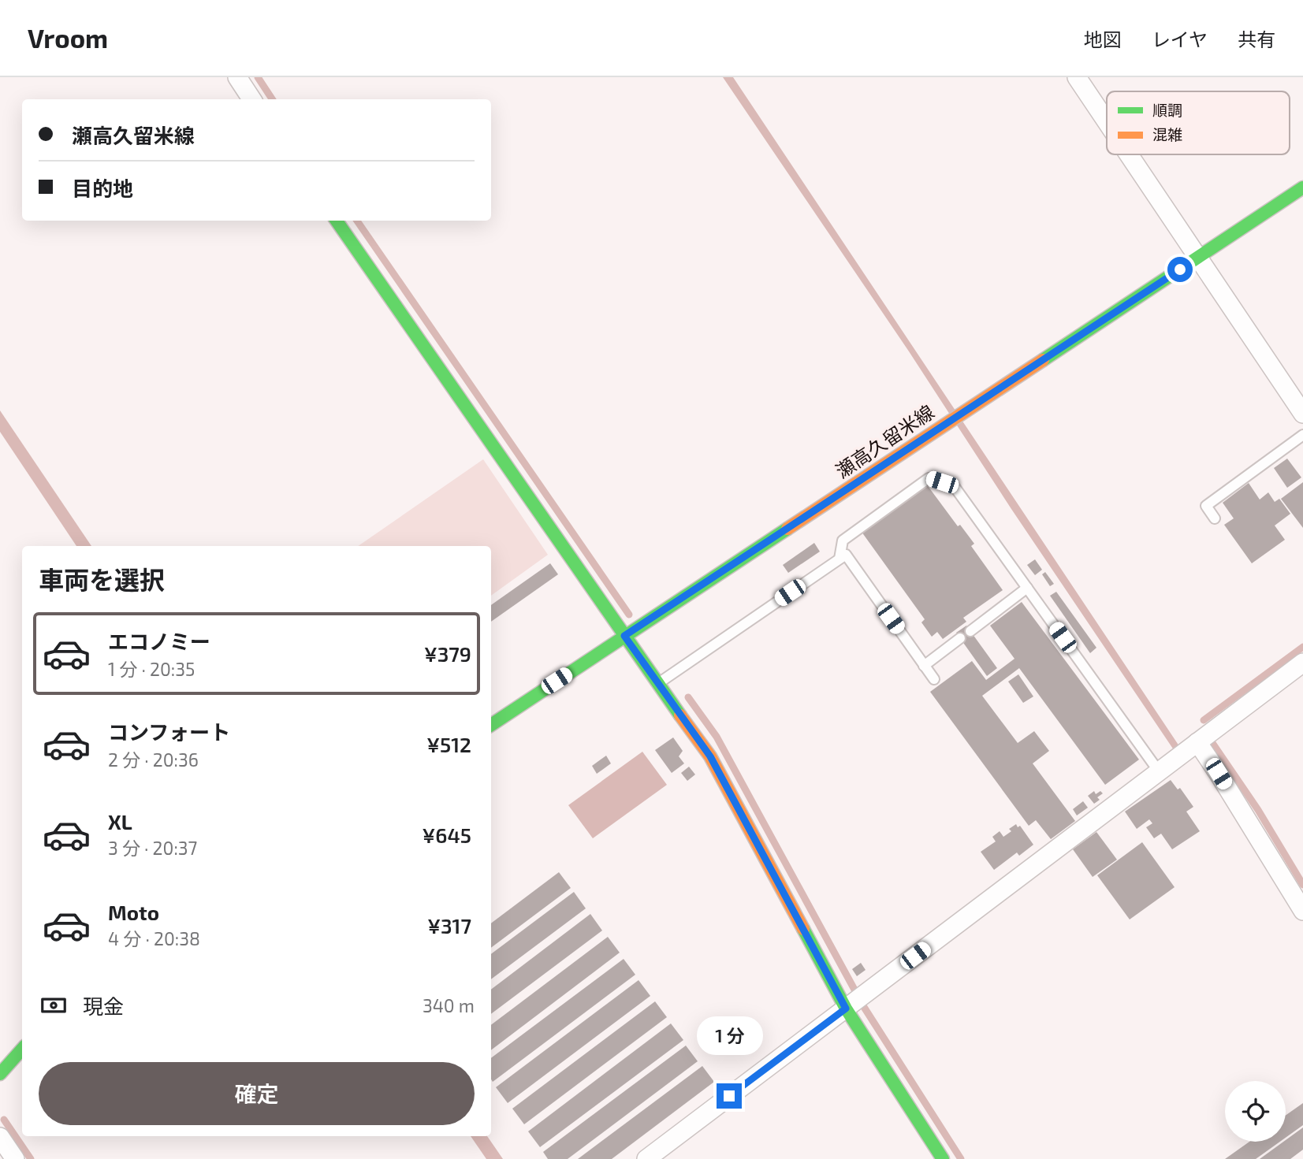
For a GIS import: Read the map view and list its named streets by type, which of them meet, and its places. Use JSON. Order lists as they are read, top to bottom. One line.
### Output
{"streets":{"street":["瀬高久留米線"]},"legend":["順調","混雑"],"page":{"header":"Vroom","nav":["地図","レイヤ","共有"],"banner":["瀬高久留米線","目的地"],"heading":"車両を選択","list":[{"name":"エコノミー","note":"1 分 · 20:35","value":"¥379"},{"name":"コンフォート","note":"2 分 · 20:36","value":"¥512"},{"name":"XL","note":"3 分 · 20:37","value":"¥645"},{"name":"Moto","note":"4 分 · 20:38","value":"¥317"}],"pay":["現金","340 m"],"bubble":"1 分","buttons":"確定"}}
